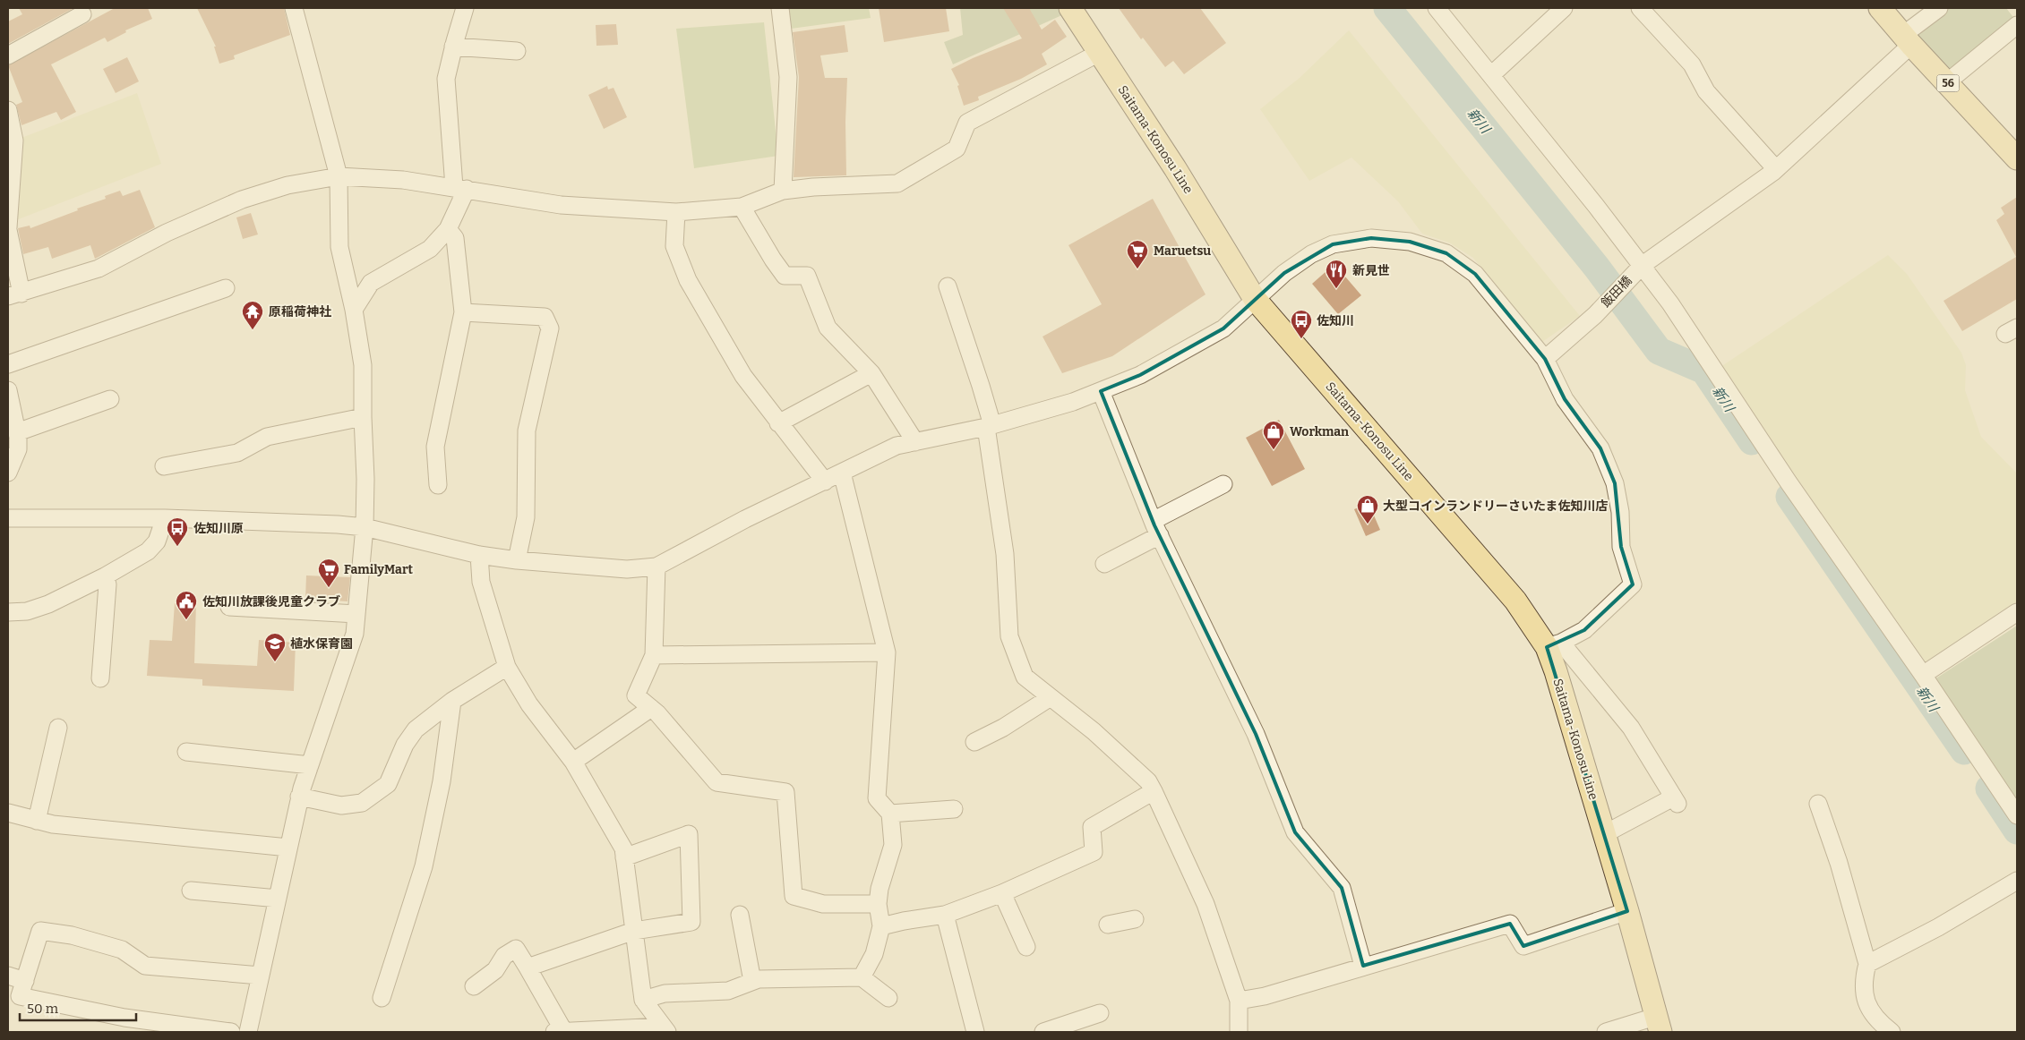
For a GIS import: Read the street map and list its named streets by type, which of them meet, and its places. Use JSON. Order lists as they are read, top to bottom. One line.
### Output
{"streets":{"main road":["56","Saitama-Konosu Line"],"street":["飯田橋"]},"crossings":[["56","飯田橋"]],"water":["新川"],"places":{"supermarket":["Maruetsu","FamilyMart"],"restaurant":["新見世"],"temple":["原稲荷神社"],"bus stop":["佐知川","佐知川原"],"shop":["Workman","大型コインランドリーさいたま佐知川店"],"public building":["佐知川放課後児童クラブ"],"school or university":["植水保育園"]},"scale_bar":"50 m"}
